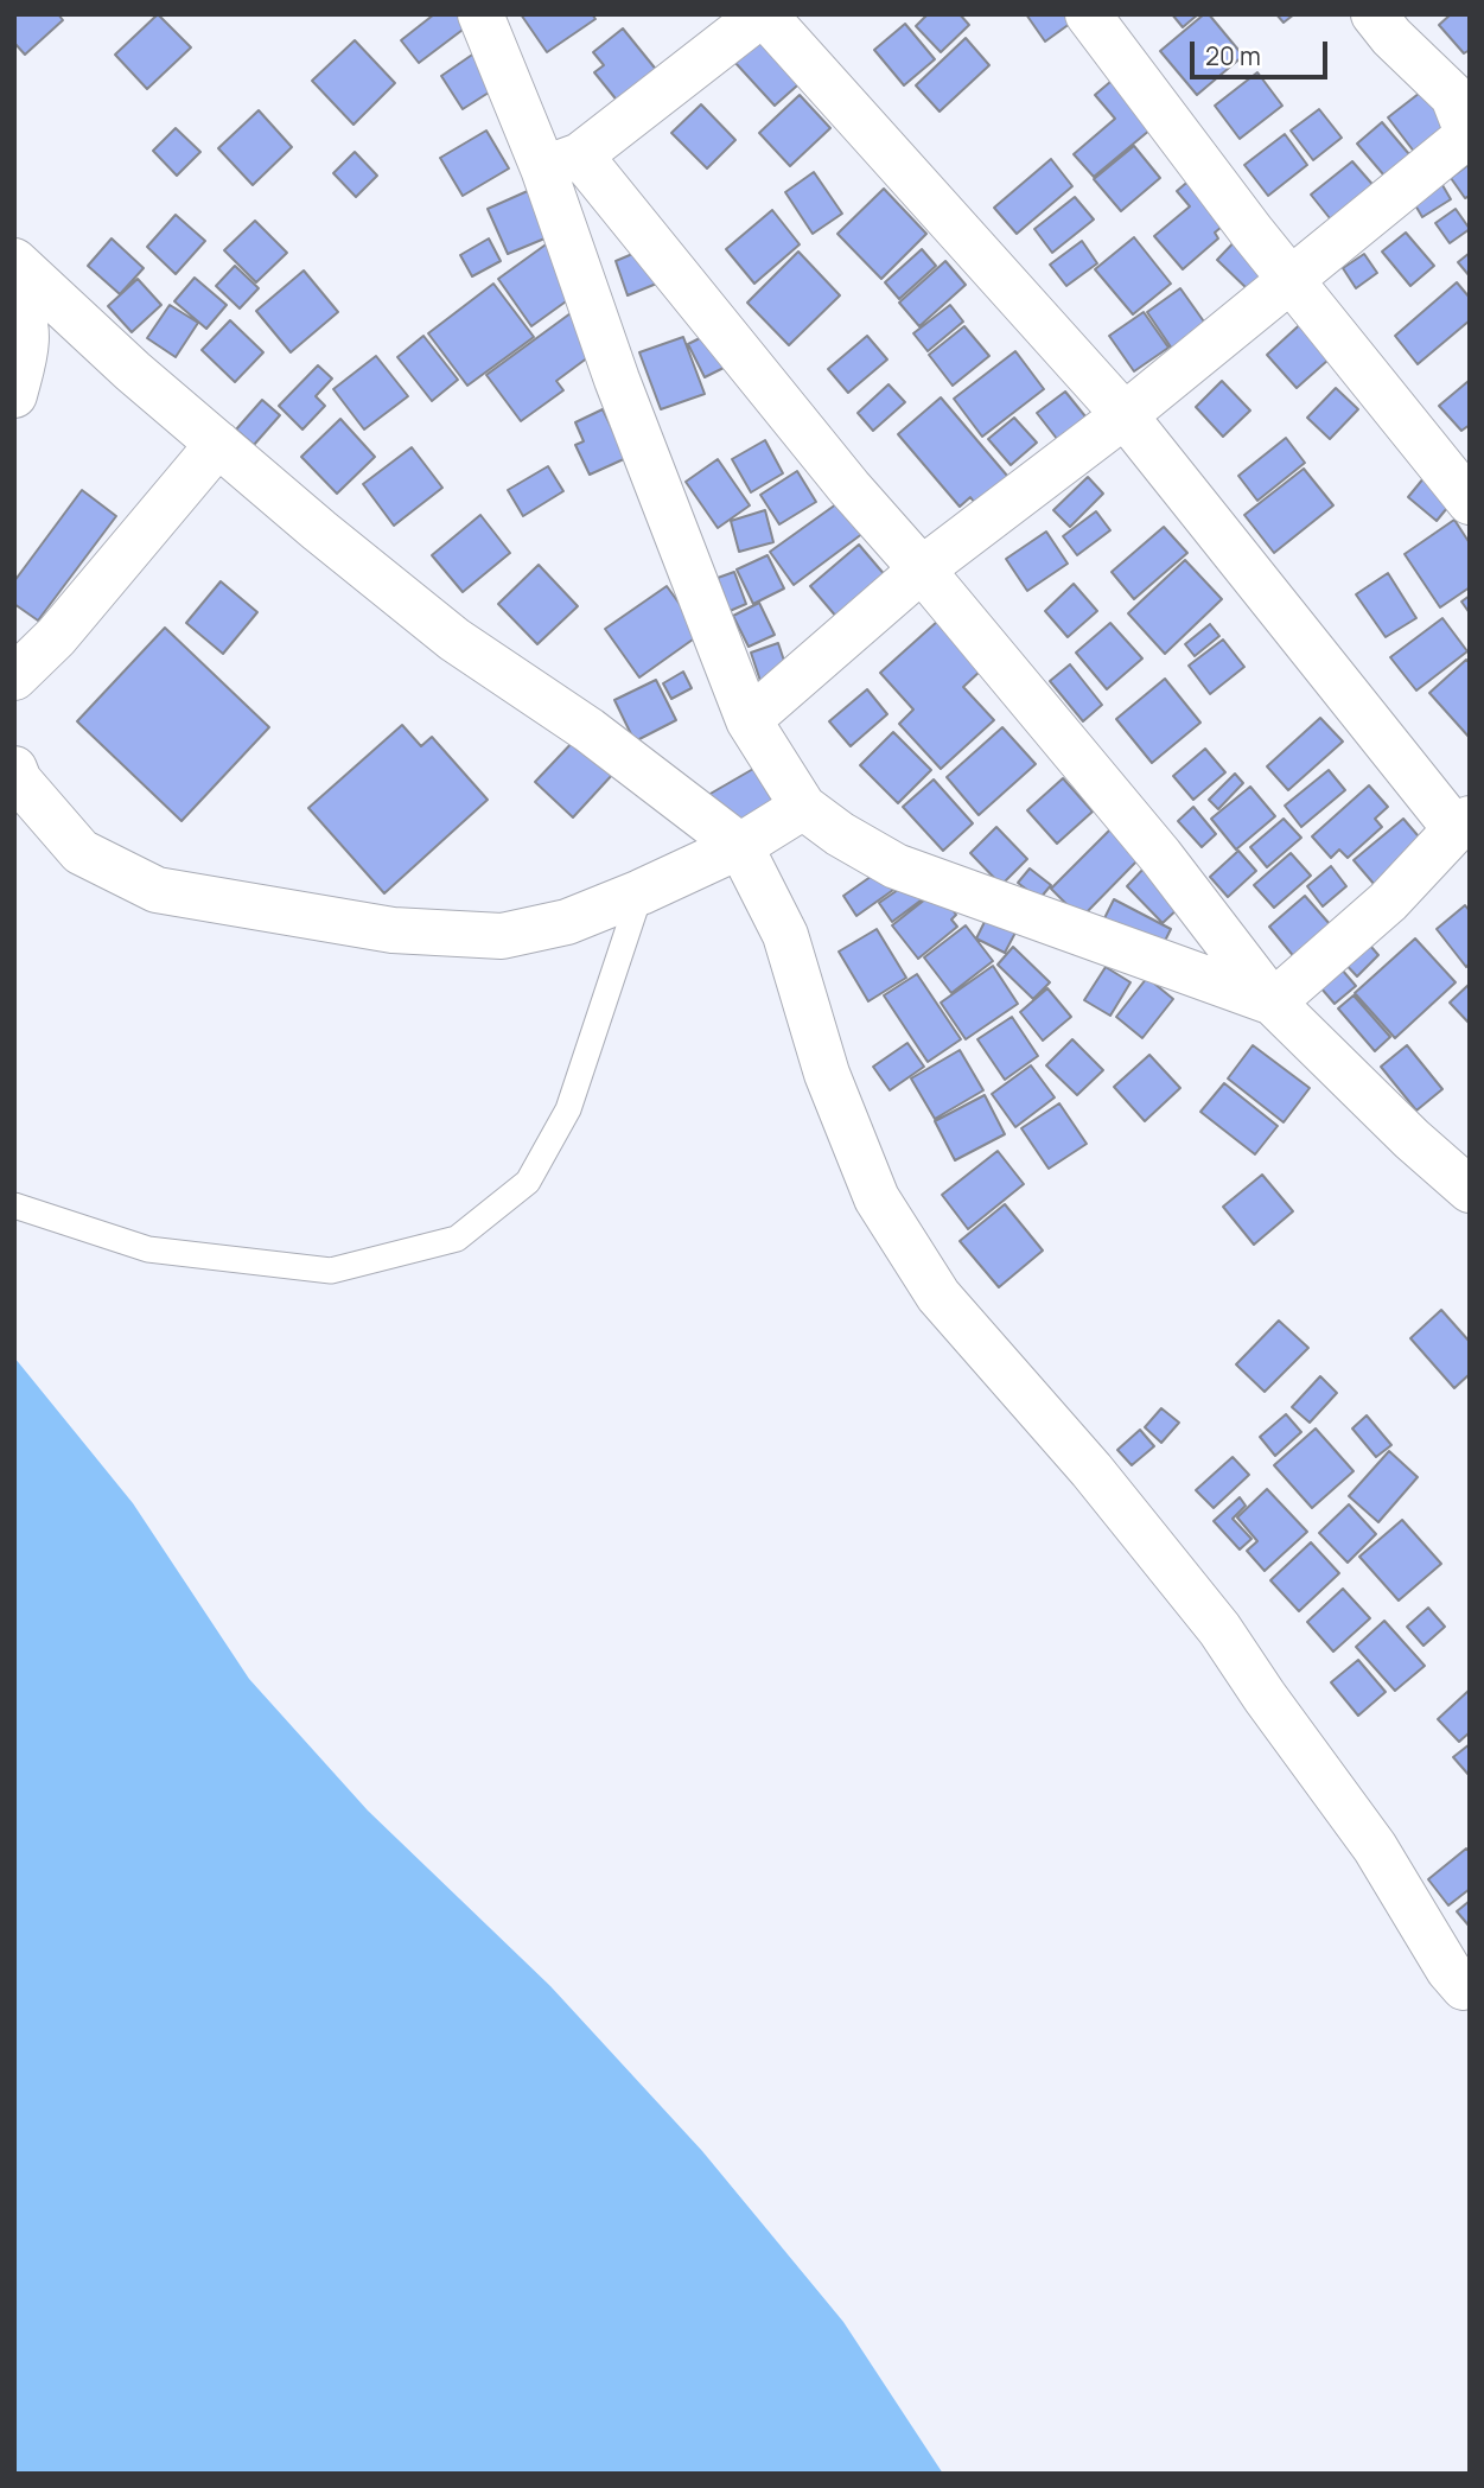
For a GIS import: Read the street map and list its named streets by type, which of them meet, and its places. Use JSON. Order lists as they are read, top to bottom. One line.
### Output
{"scale_bar":"20 m"}
